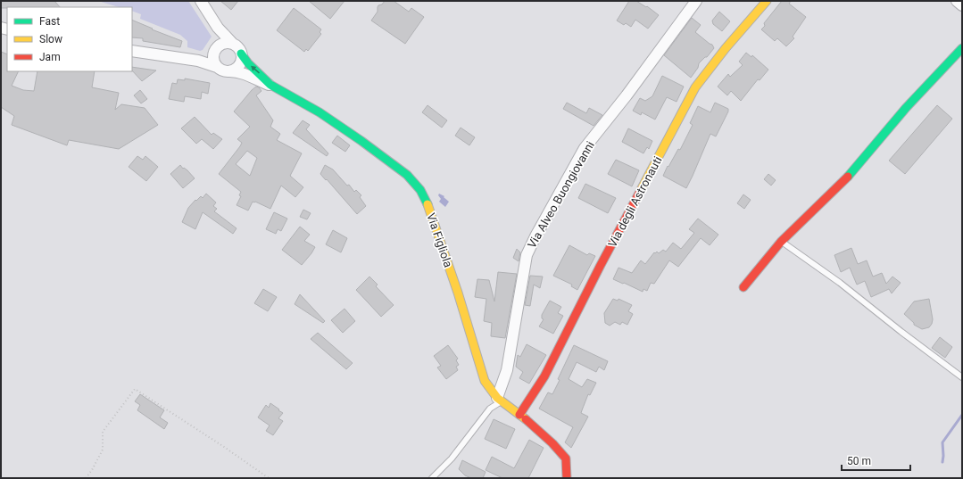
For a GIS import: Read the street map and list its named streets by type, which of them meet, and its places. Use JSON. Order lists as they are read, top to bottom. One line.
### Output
{"streets":{"street":["Via Alveo Buongiovanni","Via degli Astronauti","Via Figliola"]},"crossings":[["Via Alveo Buongiovanni","Via Figliola"],["Via degli Astronauti","Via Figliola"]],"legend":["Fast","Slow","Jam"],"scale_bar":"50 m"}
